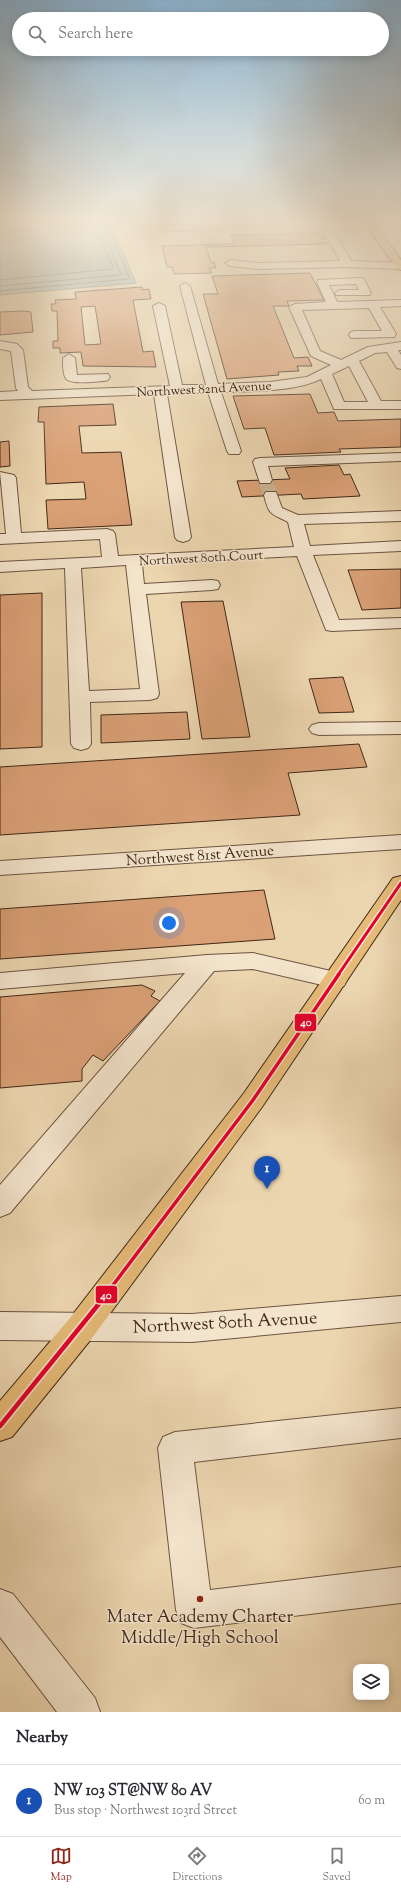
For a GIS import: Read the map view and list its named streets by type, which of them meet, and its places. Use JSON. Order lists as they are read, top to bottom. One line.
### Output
{"streets":{"street":["Northwest 82nd Avenue","Northwest 80th Court","Northwest 81st Avenue","Northwest 80th Avenue"]},"places":["Mater Academy Charter Middle/High School"],"lines":["transit line 40"],"page":{"search":"Search here","pins":"1","heading":"Nearby","list":[{"mark":"1","name":"NW 103 ST@NW 80 AV","note":"Bus stop · Northwest 103rd Street","value":"60 m"}],"nav":["Map","Directions","Saved"]}}
